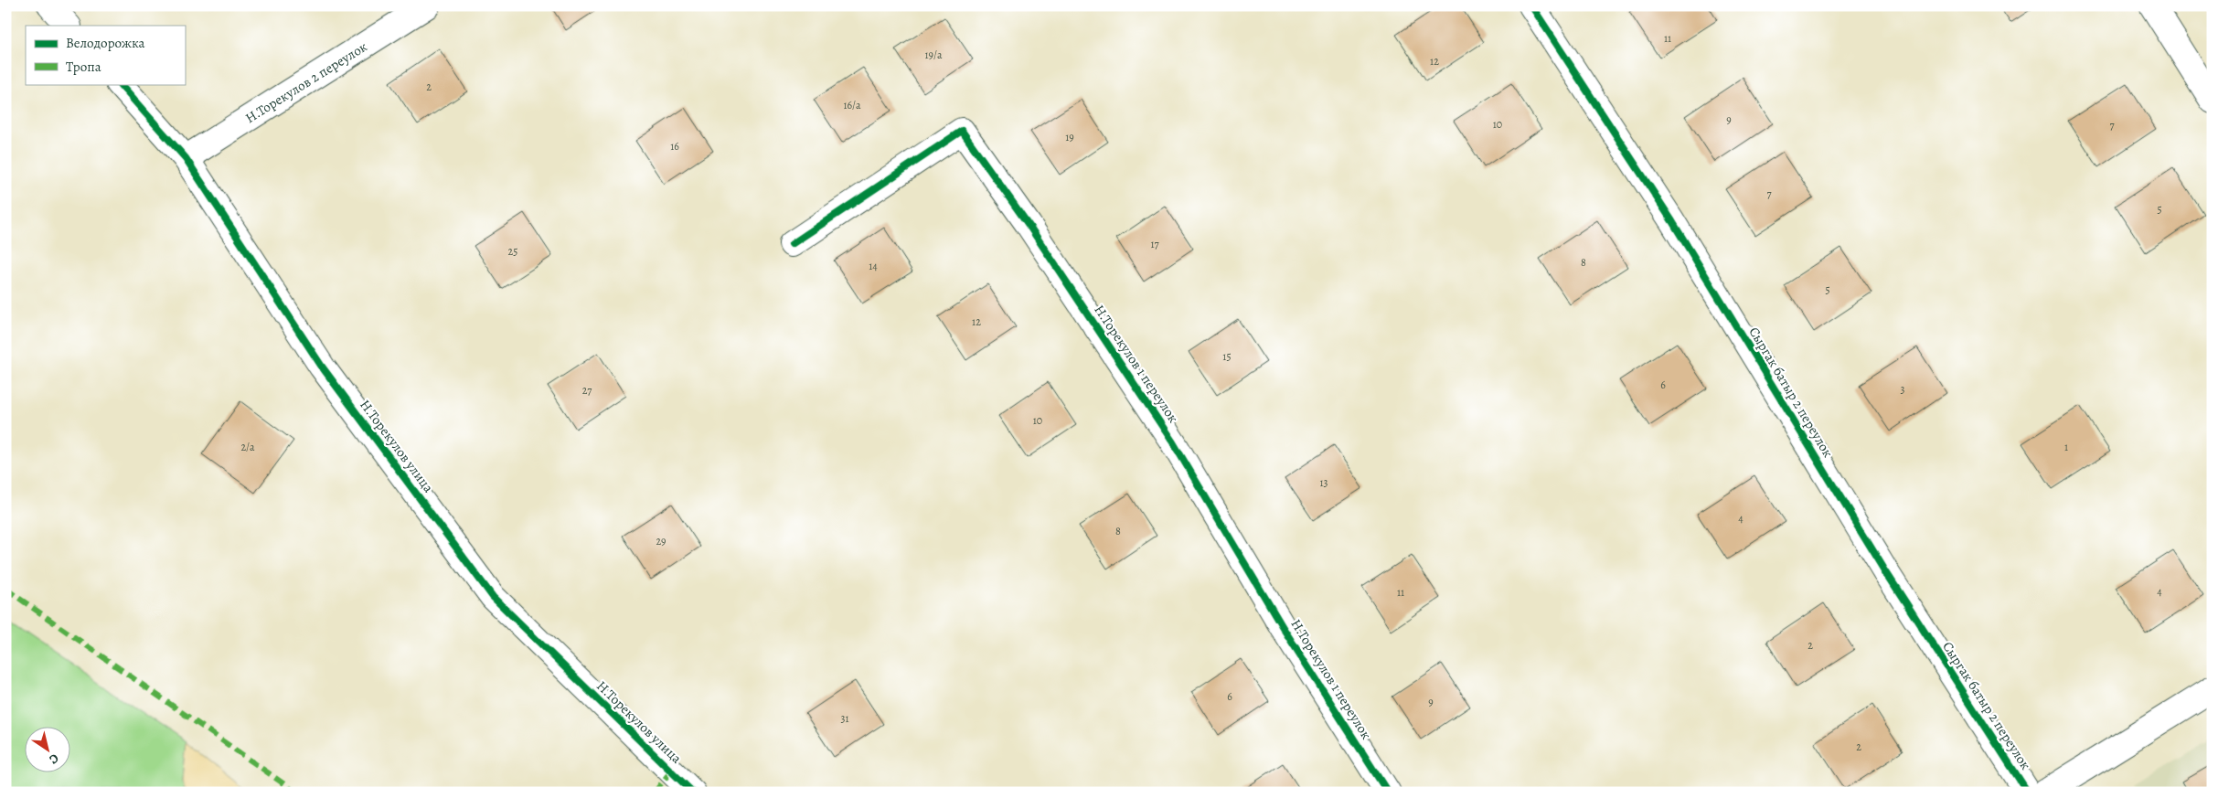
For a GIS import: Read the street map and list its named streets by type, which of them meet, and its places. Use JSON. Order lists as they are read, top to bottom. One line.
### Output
{"streets":{"street":["Н.Торекулов 2 переулок","Н.Торекулов 1 переулок","Сыргак батыр 2 переулок","Н.Торекулов улица"]},"crossings":[["Н.Торекулов 2 переулок","Н.Торекулов улица"]],"house_numbers":["11","19/а","12","2","16/а","9","10","7","19","16","7","5","17","25","8","14","5","12","15","6","3","27","10","2/а","1","13","4","8","29","4","11","2","6","9","31","2"],"legend":["Велодорожка","Тропа"],"north":"bottom right"}
